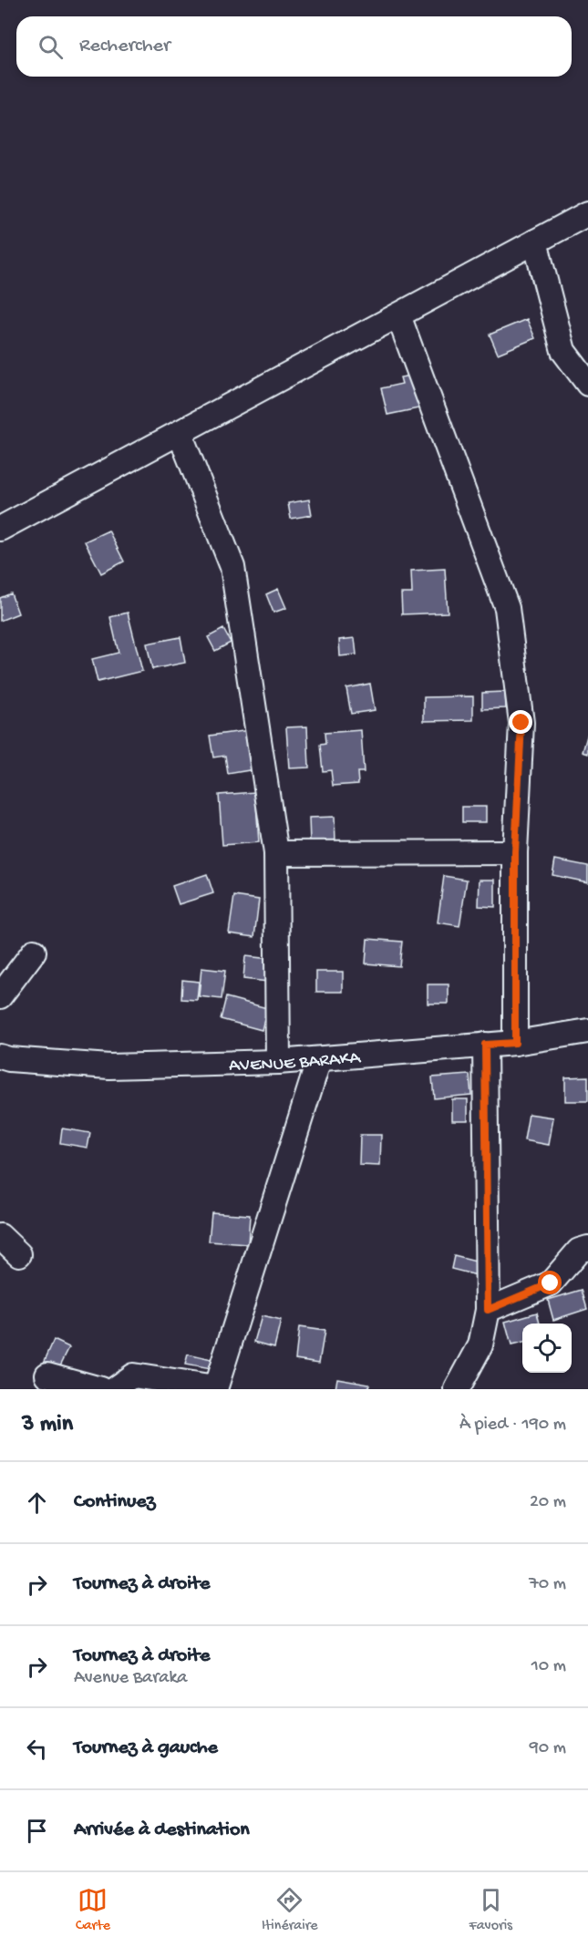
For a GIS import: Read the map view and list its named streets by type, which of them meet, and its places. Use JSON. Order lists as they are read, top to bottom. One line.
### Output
{"streets":{"street":["AVENUE BARAKA"]},"page":{"search":"Rechercher","heading":["3 min","À pied · 190 m"],"list":[["Continuez","20 m"],["Tournez à droite","70 m"],["Tournez à droite","Avenue Baraka","10 m"],["Tournez à gauche","90 m"],"Arrivée à destination"],"nav":["Carte","Itinéraire","Favoris"]}}
